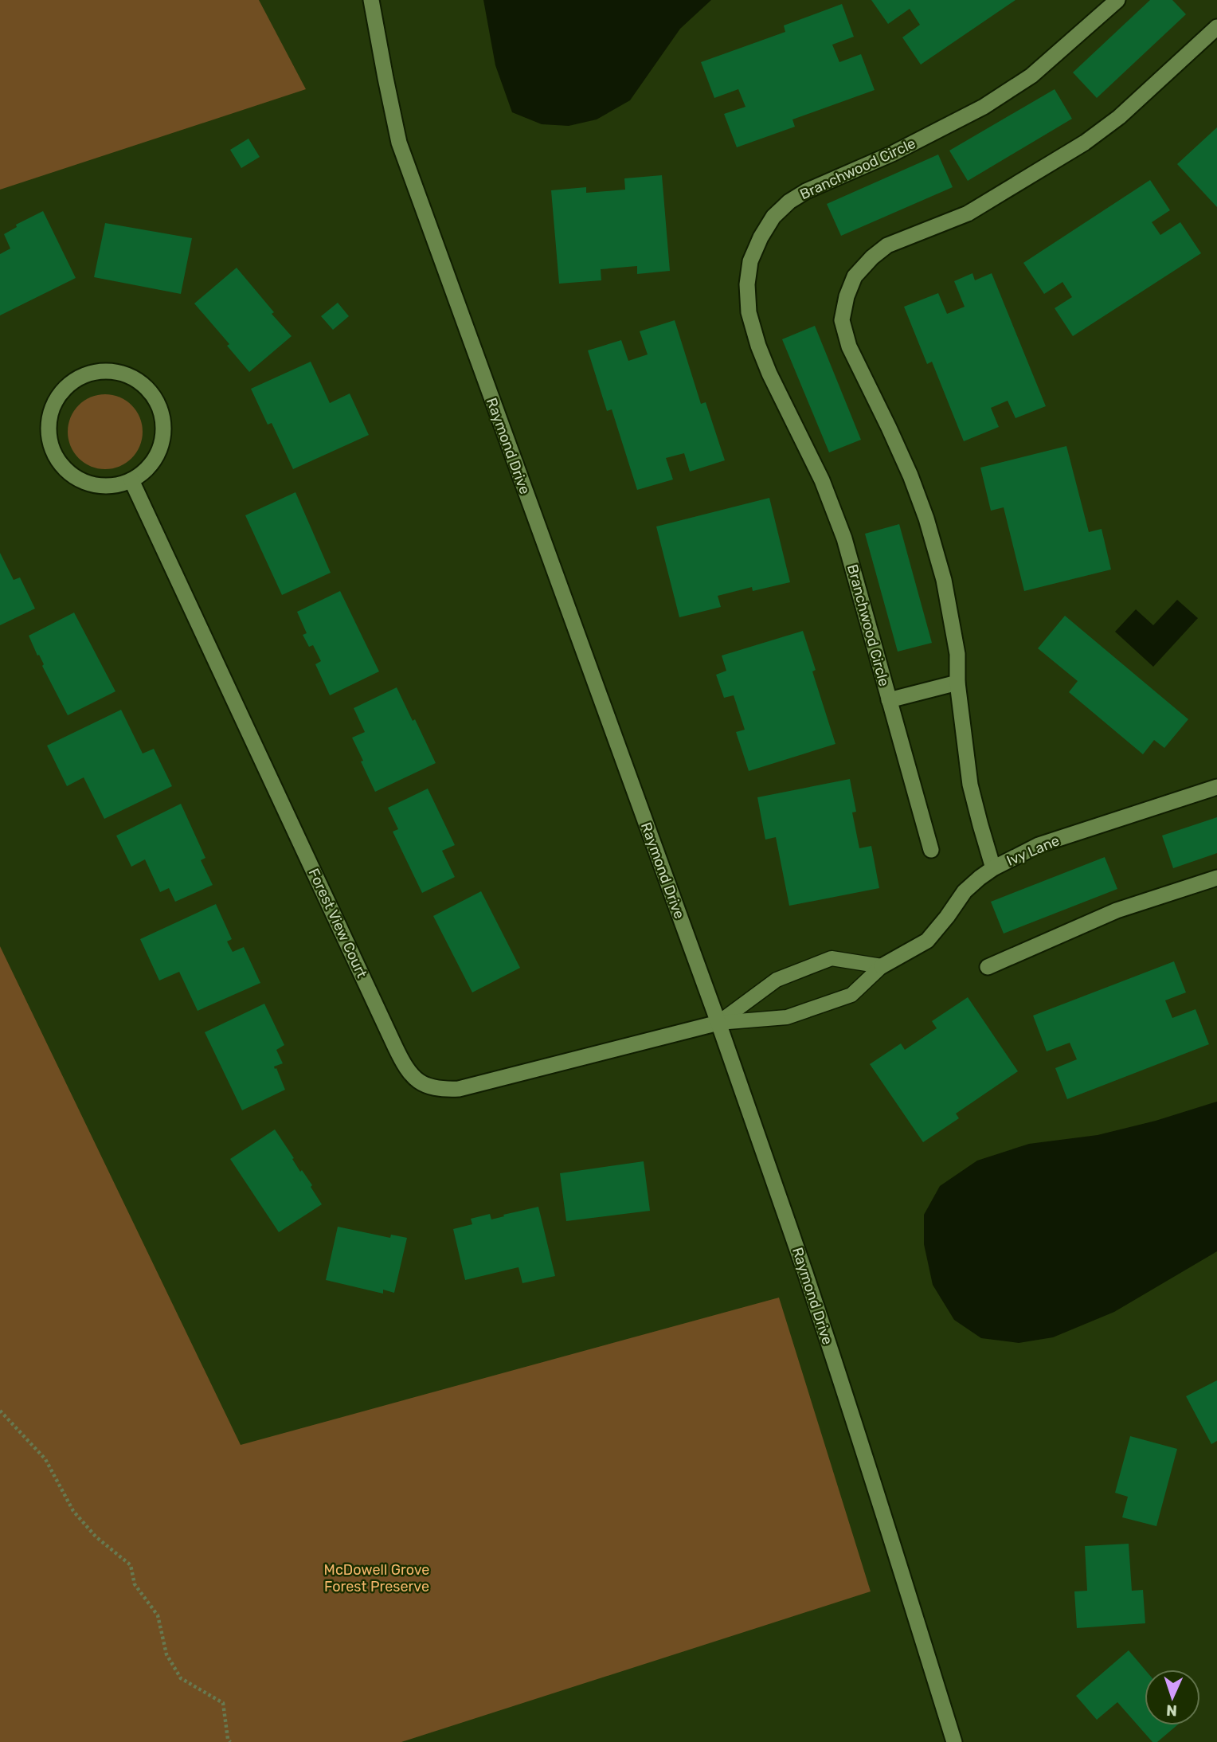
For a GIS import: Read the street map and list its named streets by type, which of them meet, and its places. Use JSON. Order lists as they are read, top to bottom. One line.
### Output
{"streets":{"street":["Branchwood Circle","Raymond Drive","Ivy Lane","Forest View Court"]},"crossings":[["Raymond Drive","Ivy Lane"],["Raymond Drive","Forest View Court"],["Ivy Lane","Forest View Court"]],"parks":["McDowell Grove Forest Preserve"],"north":"bottom"}
